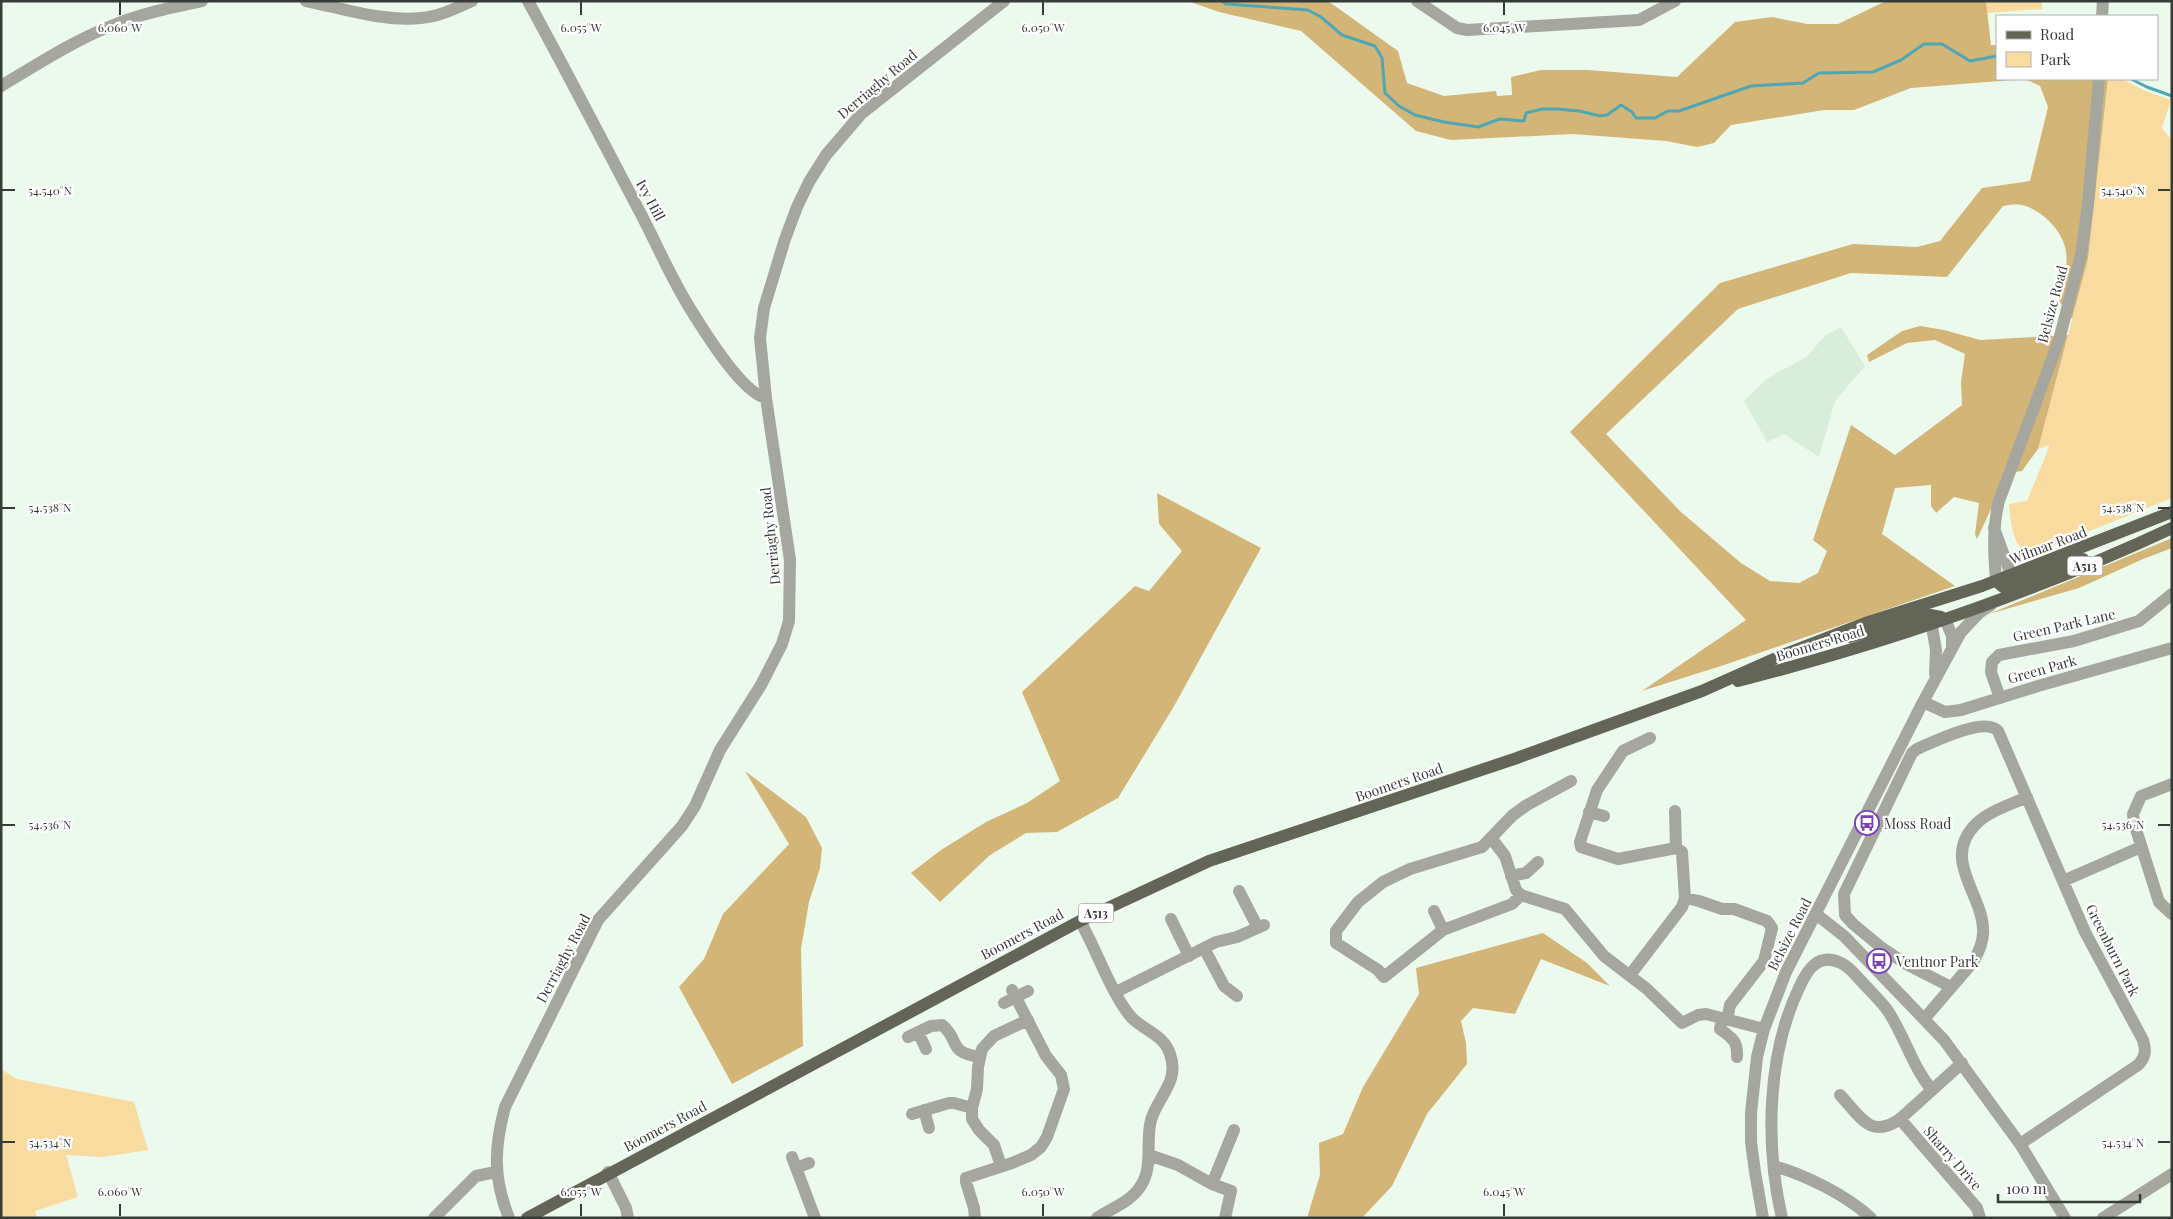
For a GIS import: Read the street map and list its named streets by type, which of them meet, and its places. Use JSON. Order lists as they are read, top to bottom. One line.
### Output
{"streets":{"main road":["Wilmar Road","A513","Boomers Road"],"street":["Derriaghy Road","Ivy Hill","Belsize Road","Green Park Lane","Green Park","Greenburn Park","Sharry Drive"]},"crossings":[["Derriaghy Road","Ivy Hill"],["Belsize Road","Wilmar Road"],["Belsize Road","A513"],["Belsize Road","Boomers Road"],["Belsize Road","Green Park"],["Wilmar Road","A513"],["A513","Boomers Road"],["Green Park Lane","Green Park"]],"places":{"bus stop":["Moss Road","Ventnor Park"]},"legend":["Road","Park"],"scale_bar":"100 m","coordinates":["6.060°W","6.055°W","6.050°W","6.045°W","54.540°N","54.538°N","54.536°N","54.534°N"]}
